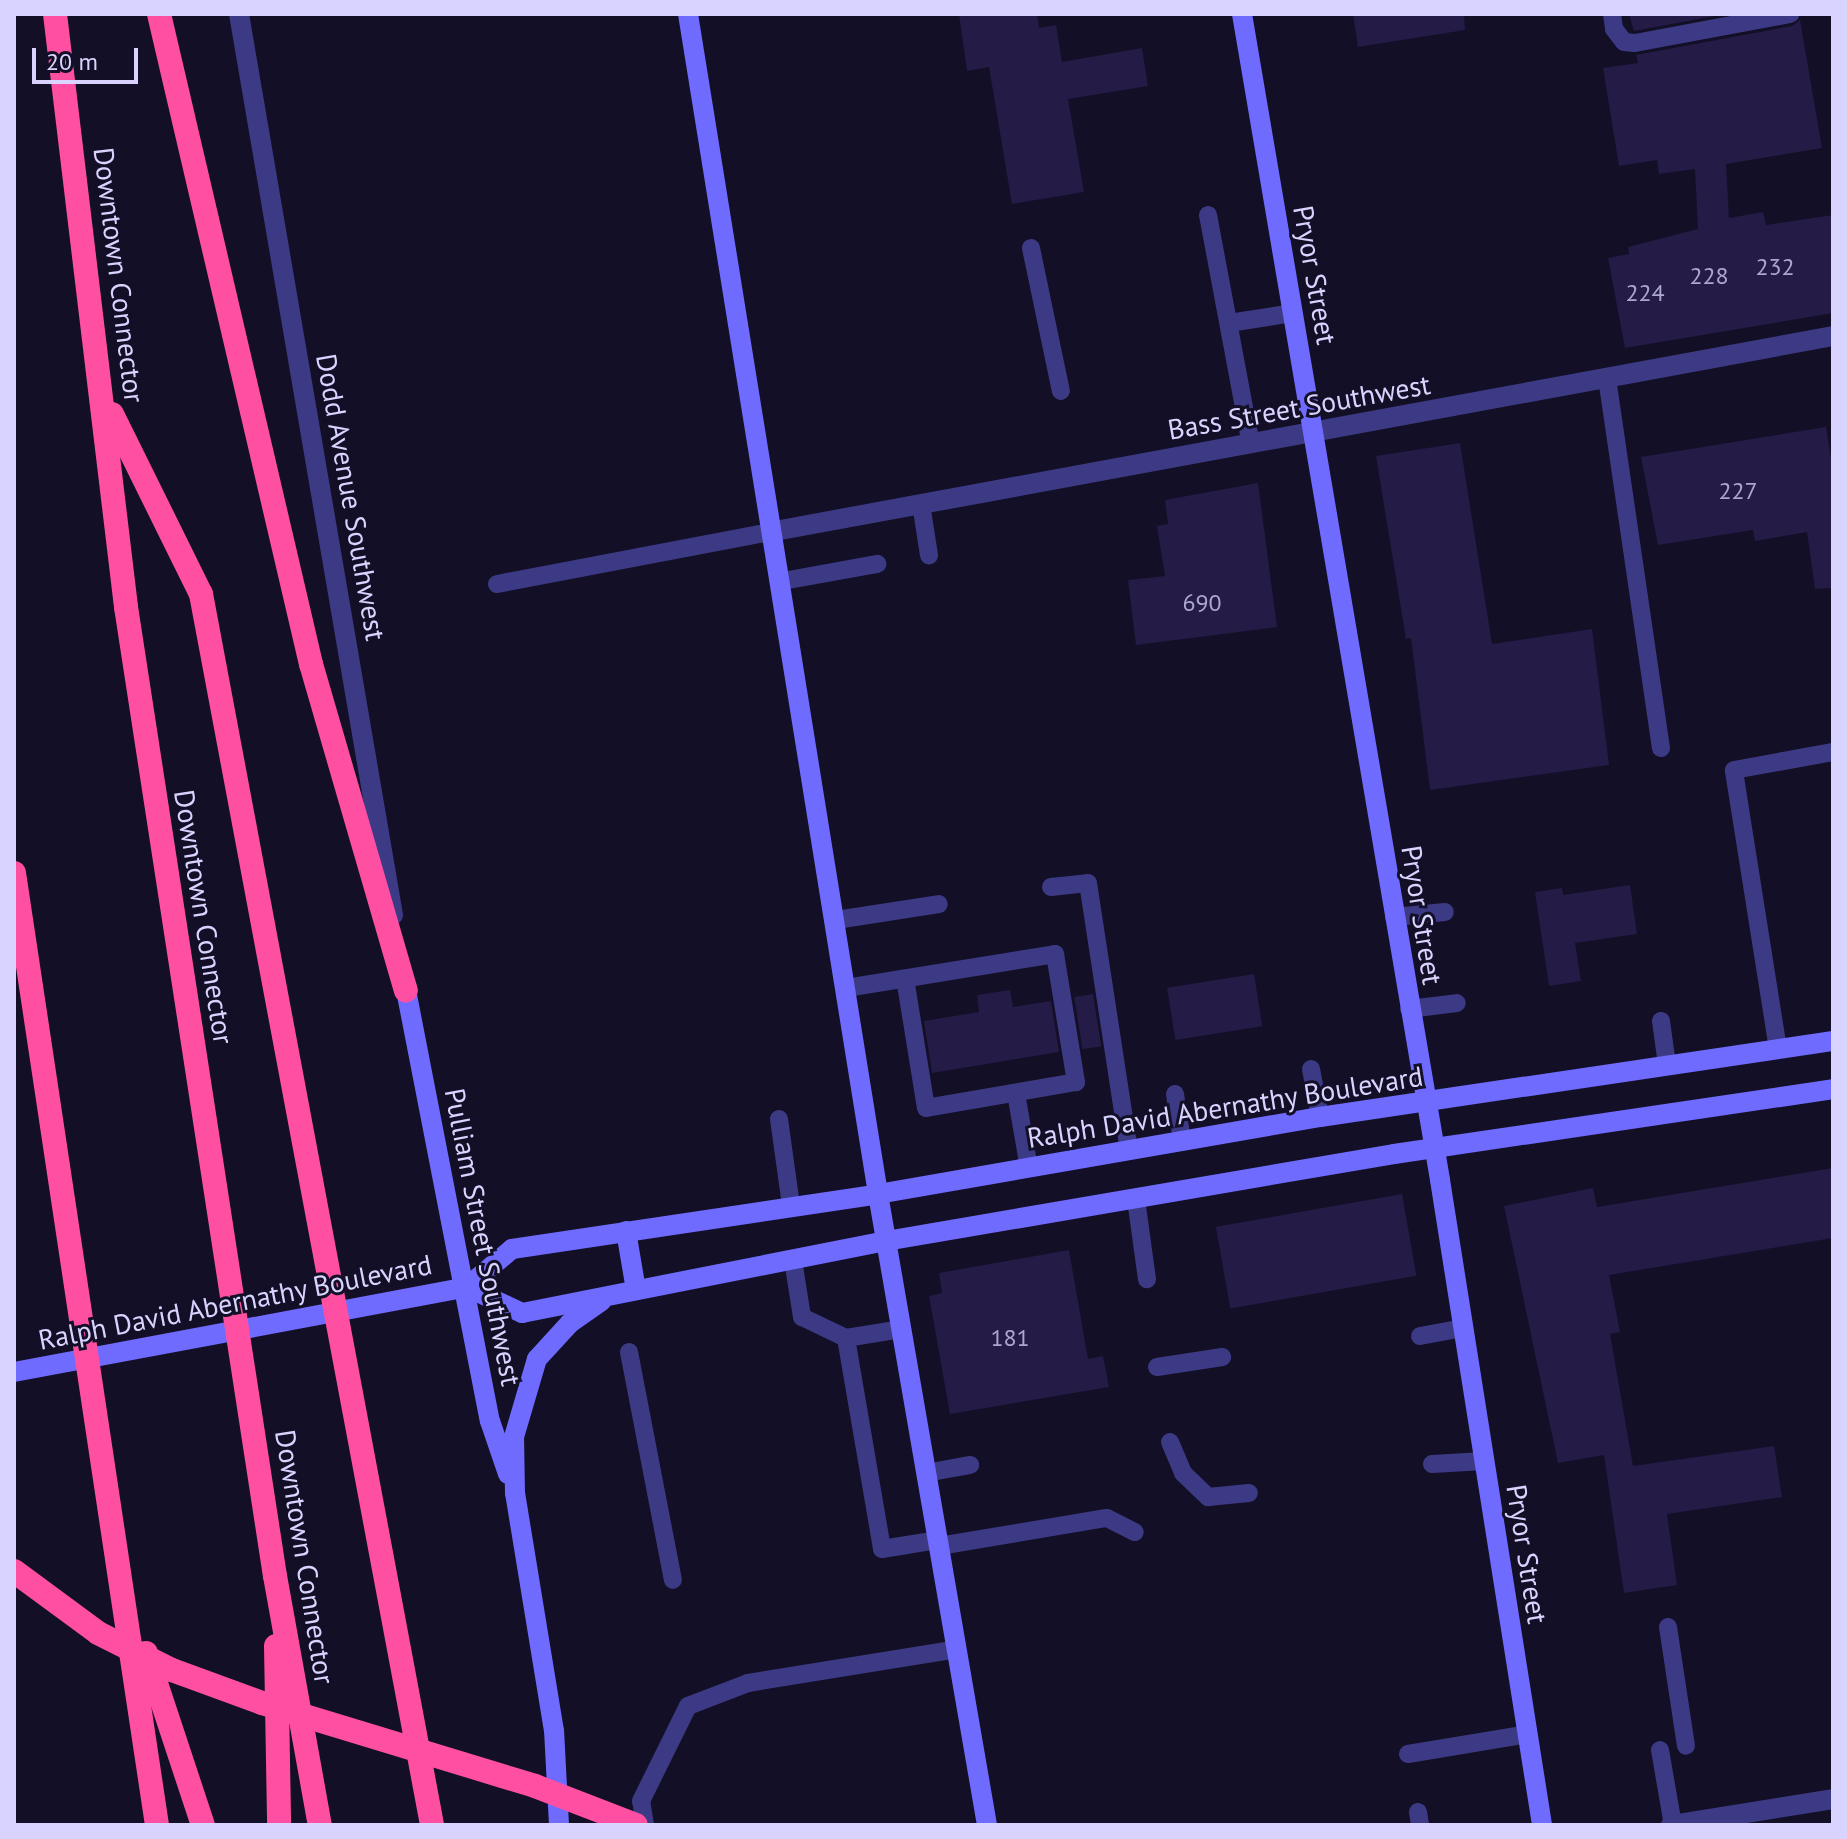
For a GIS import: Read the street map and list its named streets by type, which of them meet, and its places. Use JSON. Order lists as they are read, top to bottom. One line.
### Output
{"streets":{"highway":["Downtown Connector"],"main road":["Pryor Street","Ralph David Abernathy Boulevard","Pulliam Street Southwest"],"street":["Bass Street Southwest","Dodd Avenue Southwest"]},"crossings":[["Pryor Street","Bass Street Southwest"],["Pryor Street","Ralph David Abernathy Boulevard"],["Dodd Avenue Southwest","Pulliam Street Southwest"],["Ralph David Abernathy Boulevard","Pulliam Street Southwest"]],"house_numbers":["232","228","224","227","690","181"],"scale_bar":"20 m"}
